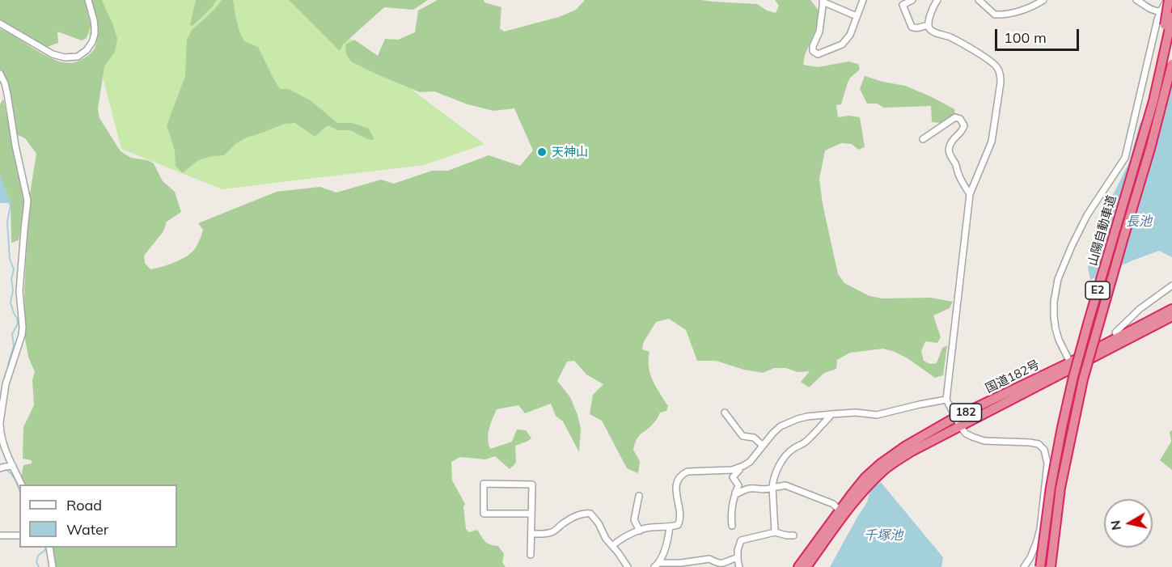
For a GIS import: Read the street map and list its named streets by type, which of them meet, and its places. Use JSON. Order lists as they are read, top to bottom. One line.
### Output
{"streets":{"highway":["山陽自動車道","E2","国道182号","182"]},"water":["長池","千塚池"],"places":["天神山"],"legend":["Road","Water"],"scale_bar":"100 m","north":"left"}
